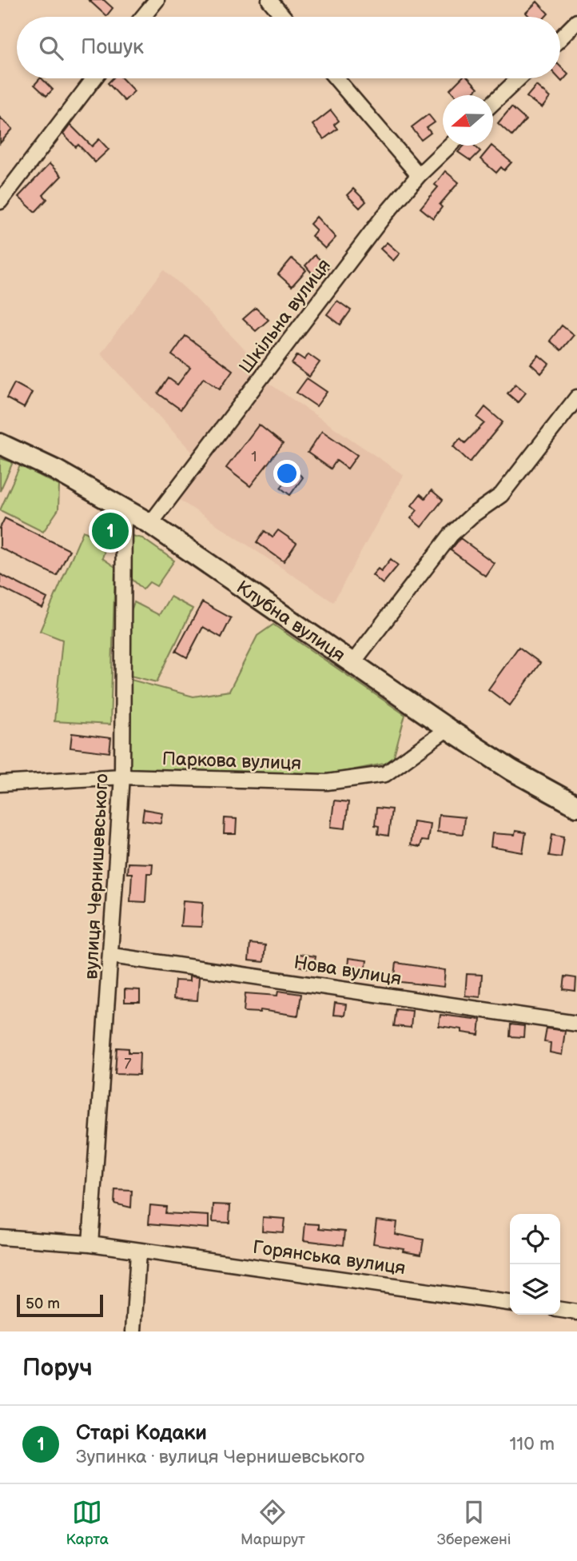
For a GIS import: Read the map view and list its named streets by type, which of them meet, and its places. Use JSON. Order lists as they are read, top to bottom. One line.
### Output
{"streets":{"street":["Шкільна вулиця","Клубна вулиця","Паркова вулиця","вулиця Чернишевського","Нова вулиця","Горянська вулиця"]},"crossings":[["Шкільна вулиця","Клубна вулиця"],["Клубна вулиця","Паркова вулиця"],["Клубна вулиця","вулиця Чернишевського"],["Паркова вулиця","вулиця Чернишевського"],["вулиця Чернишевського","Нова вулиця"],["вулиця Чернишевського","Горянська вулиця"]],"house_numbers":["1","7"],"scale_bar":"50 m","north":"left","page":{"search":"Пошук","pins":"1","scale":"50 m","heading":"Поруч","list":[{"mark":"1","name":"Старі Кодаки","note":"Зупинка · вулиця Чернишевського","value":"110 m"}],"nav":["Карта","Маршрут","Збережені"]}}
